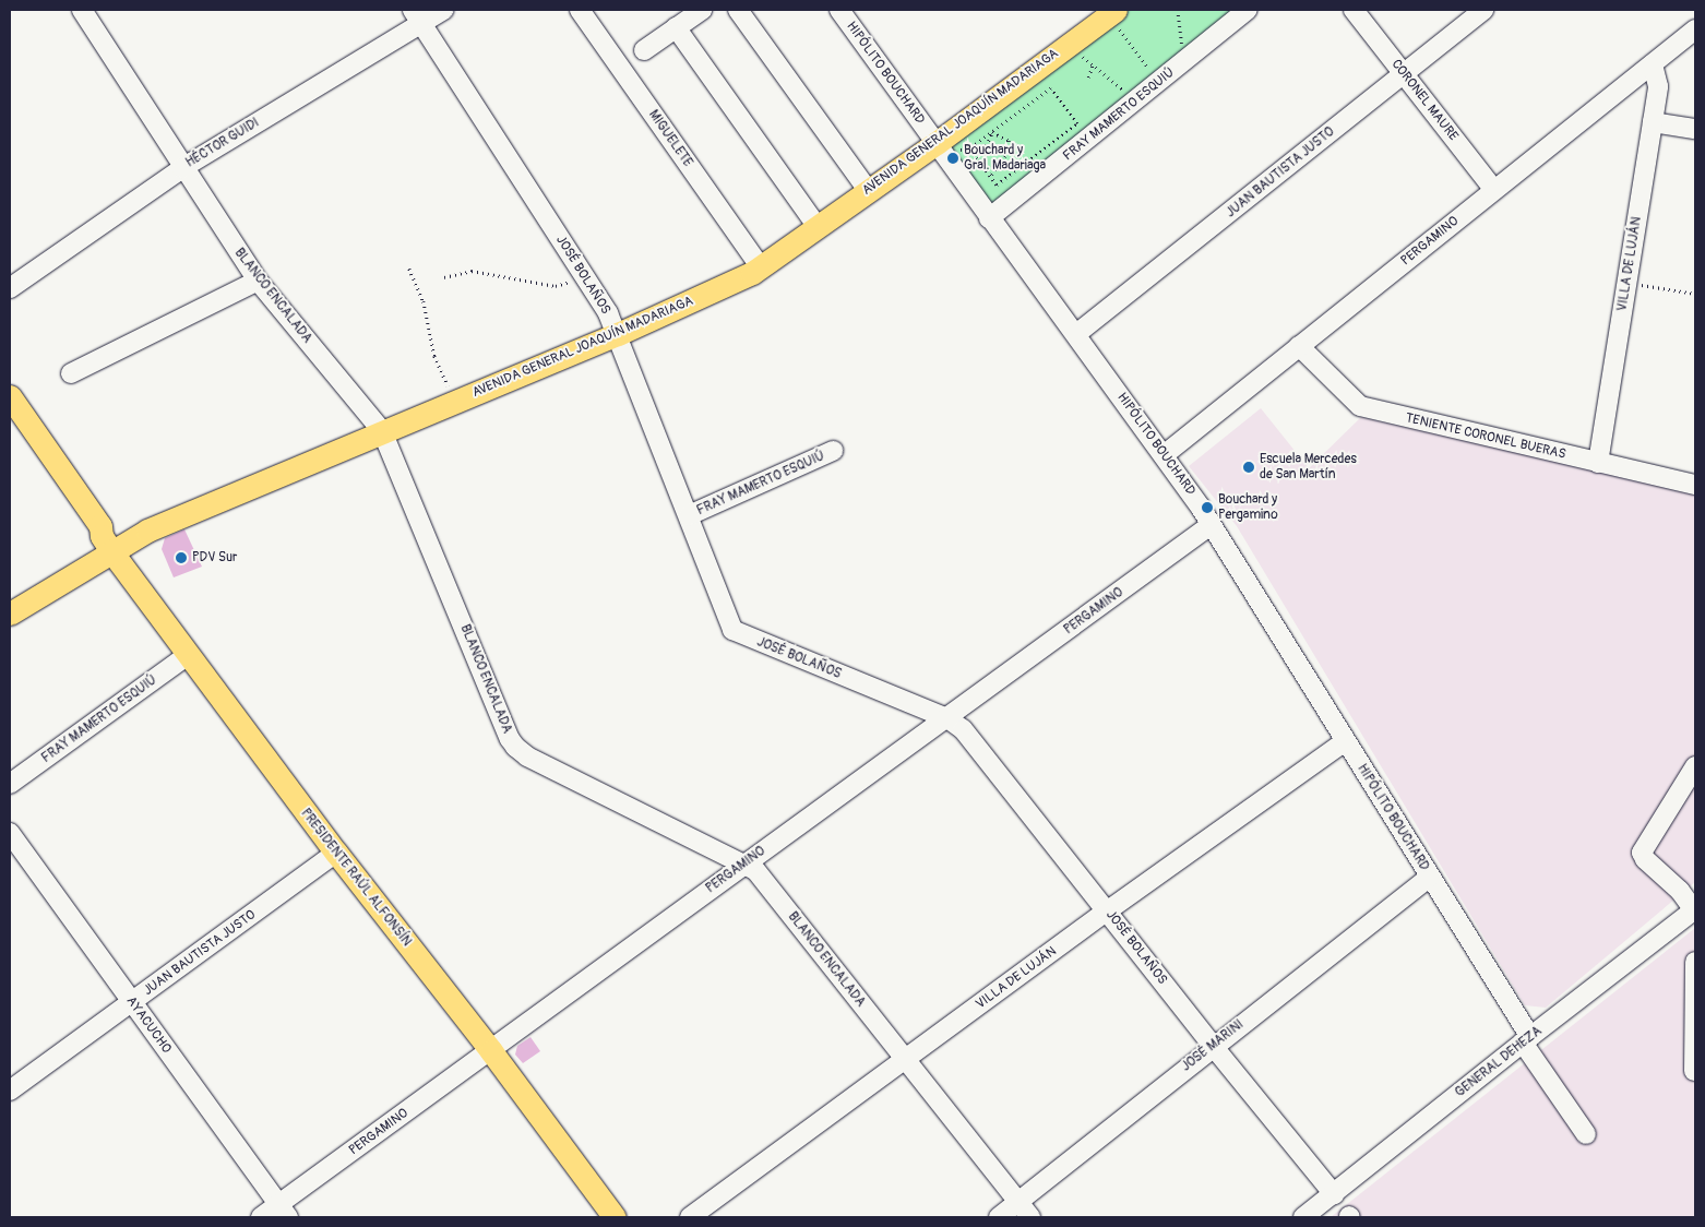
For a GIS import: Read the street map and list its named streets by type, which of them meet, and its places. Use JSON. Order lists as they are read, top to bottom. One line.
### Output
{"streets":{"main road":["AVENIDA GENERAL JOAQUÍN MADARIAGA","PRESIDENTE RAÚL ALFONSÍN"],"street":["HIPÓLITO BOUCHARD","CORONEL MAURE","FRAY MAMERTO ESQUIÚ","MIGUELETE","HÉCTOR GUIDI","JUAN BAUTISTA JUSTO","PERGAMINO","VILLA DE LUJÁN","JOSÉ BOLAÑOS","BLANCO ENCALADA","TENIENTE CORONEL BUERAS","AYACUCHO","JOSÉ MARINI","GENERAL DEHEZA"]},"crossings":[["HIPÓLITO BOUCHARD","FRAY MAMERTO ESQUIÚ"],["HIPÓLITO BOUCHARD","AVENIDA GENERAL JOAQUÍN MADARIAGA"],["HIPÓLITO BOUCHARD","JUAN BAUTISTA JUSTO"],["HIPÓLITO BOUCHARD","PERGAMINO"],["HIPÓLITO BOUCHARD","VILLA DE LUJÁN"],["HIPÓLITO BOUCHARD","JOSÉ MARINI"],["HIPÓLITO BOUCHARD","GENERAL DEHEZA"],["CORONEL MAURE","JUAN BAUTISTA JUSTO"],["CORONEL MAURE","PERGAMINO"],["FRAY MAMERTO ESQUIÚ","JOSÉ BOLAÑOS"],["FRAY MAMERTO ESQUIÚ","PRESIDENTE RAÚL ALFONSÍN"],["AVENIDA GENERAL JOAQUÍN MADARIAGA","MIGUELETE"],["AVENIDA GENERAL JOAQUÍN MADARIAGA","JOSÉ BOLAÑOS"],["AVENIDA GENERAL JOAQUÍN MADARIAGA","BLANCO ENCALADA"],["AVENIDA GENERAL JOAQUÍN MADARIAGA","PRESIDENTE RAÚL ALFONSÍN"],["HÉCTOR GUIDI","JOSÉ BOLAÑOS"],["HÉCTOR GUIDI","BLANCO ENCALADA"],["JUAN BAUTISTA JUSTO","PRESIDENTE RAÚL ALFONSÍN"],["JUAN BAUTISTA JUSTO","AYACUCHO"],["PERGAMINO","VILLA DE LUJÁN"],["PERGAMINO","JOSÉ BOLAÑOS"],["PERGAMINO","BLANCO ENCALADA"],["PERGAMINO","TENIENTE CORONEL BUERAS"],["PERGAMINO","PRESIDENTE RAÚL ALFONSÍN"],["PERGAMINO","AYACUCHO"],["VILLA DE LUJÁN","JOSÉ BOLAÑOS"],["VILLA DE LUJÁN","BLANCO ENCALADA"],["VILLA DE LUJÁN","TENIENTE CORONEL BUERAS"],["JOSÉ BOLAÑOS","JOSÉ MARINI"],["JOSÉ BOLAÑOS","GENERAL DEHEZA"],["BLANCO ENCALADA","JOSÉ MARINI"]],"places":["Bouchard y Gral. Madariaga","Escuela Mercedes de San Martín","Bouchard y Pergamino","PDV Sur"]}
